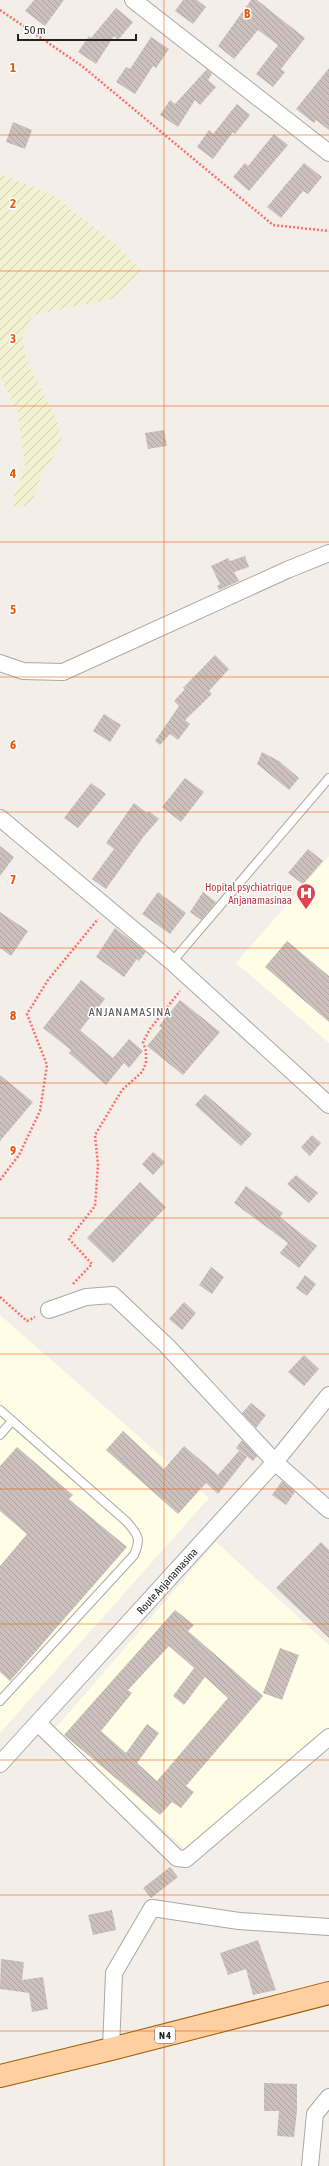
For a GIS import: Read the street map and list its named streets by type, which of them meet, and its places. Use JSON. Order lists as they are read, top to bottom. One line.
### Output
{"streets":{"main road":["N 4"],"street":["Route Anjanamasina"]},"districts":["ANJANAMASINA"],"places":{"hospital":["Hopital psychiatrique Anjanamasinaa"]},"scale_bar":"50 m","grid":{"columns":["B"],"rows":["1","2","3","4","5","6","7","8","9"]}}
